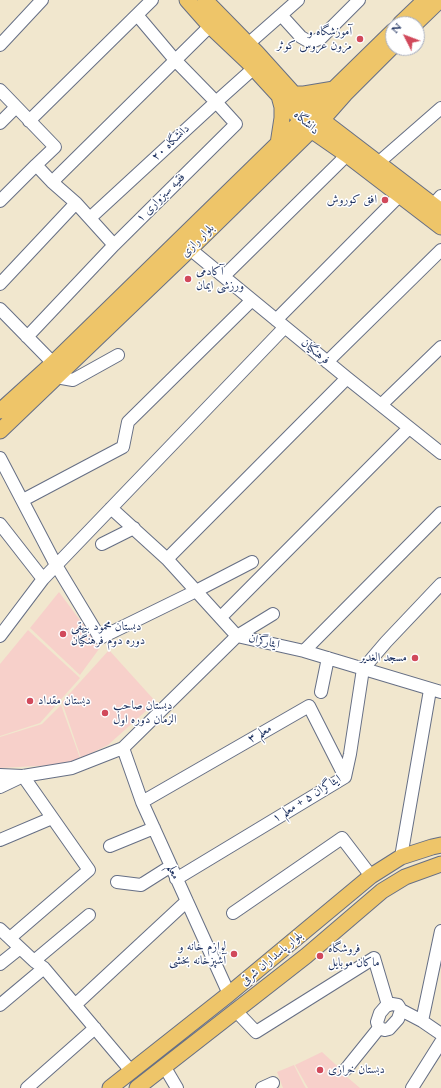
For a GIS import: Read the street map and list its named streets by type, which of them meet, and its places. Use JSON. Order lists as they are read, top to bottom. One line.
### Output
{"streets":{"main road":["دانشگاه","بلوار رازی","بلوار پاسداران شرقی"],"street":["دانشگاه ۲۰","فقیه سبزواری ۱","فرهنگیان","ایثارگران","معلم ۳","ایثاگران ۵ + معلم ۱","معلم"]},"crossings":[["دانشگاه","دانشگاه ۲۰"],["دانشگاه","بلوار رازی"],["دانشگاه ۲۰","فقیه سبزواری ۱"],["بلوار رازی","فرهنگیان"],["ایثارگران","ایثاگران ۵ + معلم ۱"],["معلم ۳","ایثاگران ۵ + معلم ۱"],["معلم ۳","معلم"],["ایثاگران ۵ + معلم ۱","معلم"],["معلم","بلوار پاسداران شرقی"]],"places":["آموزشگاه و مزون عروس کوثر","افق کوروش","آکادمی ورزشی ایمان","دبستان محمود بیهقی دوره دوم فرهنگیان","مسجد الغدیر","دبستان مقداد","دبستان صاحب الزمان دوره اول","لوازم خانه و آشپزخانه بخشی","فروشگاه ماکان موبایل","دبستان خرازی"],"north":"top left"}
